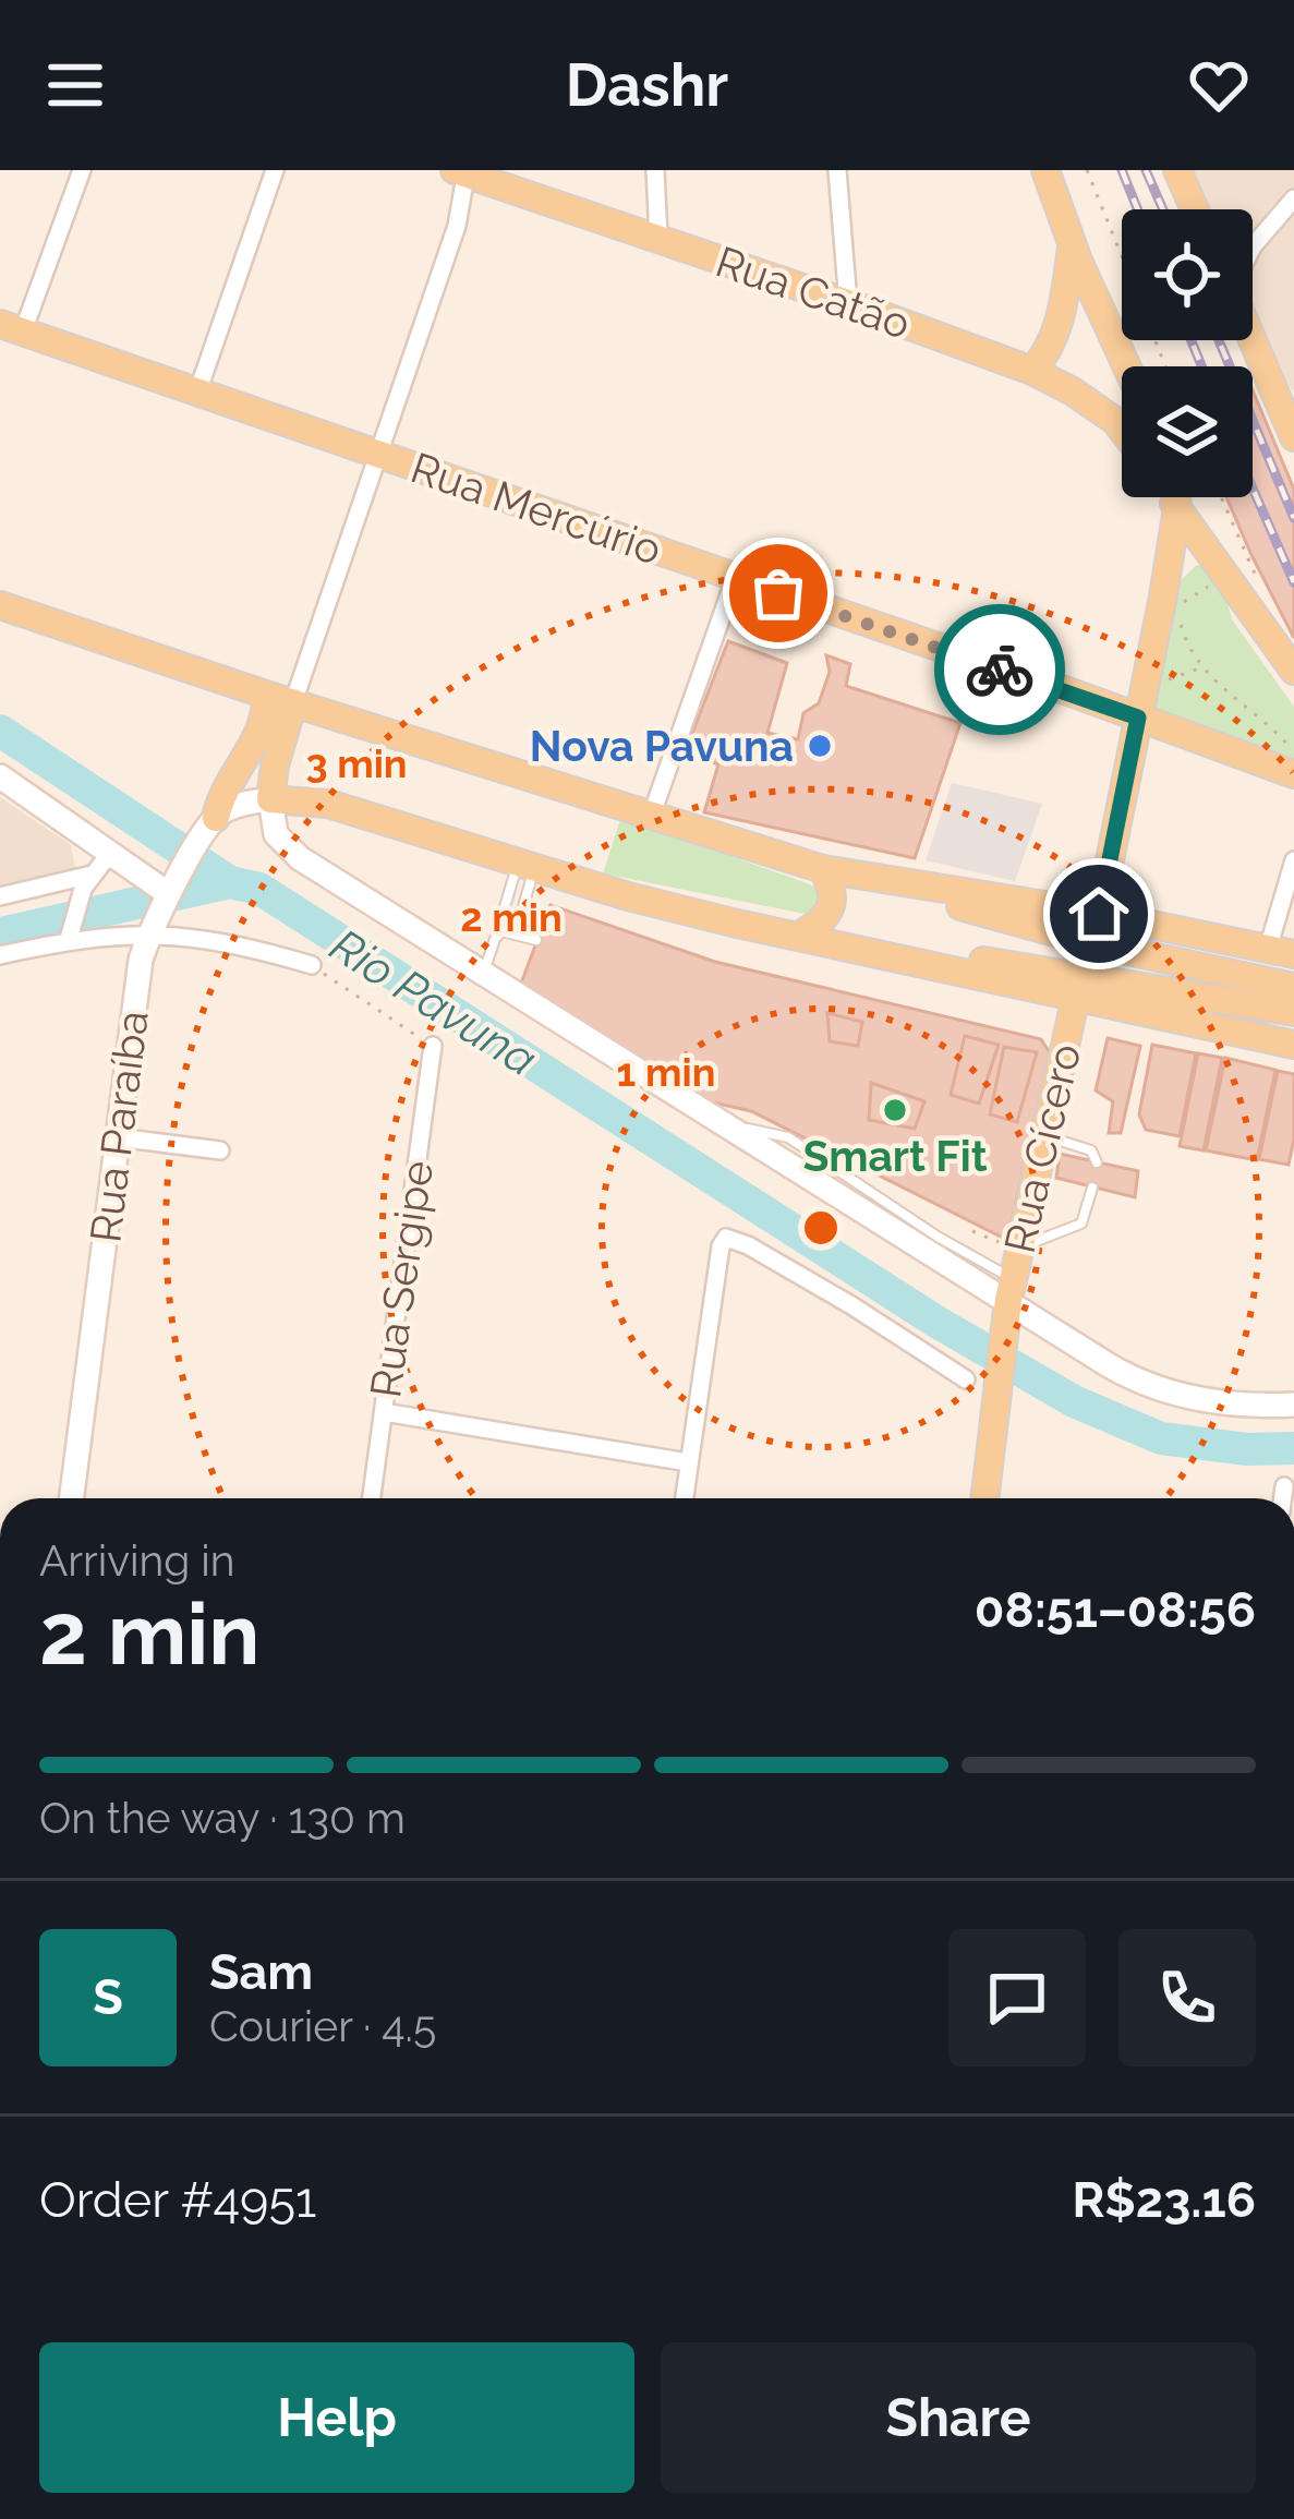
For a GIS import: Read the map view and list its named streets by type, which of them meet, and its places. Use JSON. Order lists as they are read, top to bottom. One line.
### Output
{"streets":{"main road":["Rua Catão","Rua Mercúrio","Rua Cícero"],"street":["Rua Paraíba","Rua Sergipe"]},"water":["Rio Pavuna"],"places":["Nova Pavuna","Smart Fit"],"page":{"header":"Dashr","heading":["2 min","Arriving in","08:51–08:56"],"panel":["Sam","Courier · 4.5","Order #4951","R$23.16"],"bar":"On the way · 130 m","round":"S","buttons":["Help","Share"]},"rings":["3 min","2 min","1 min"]}
